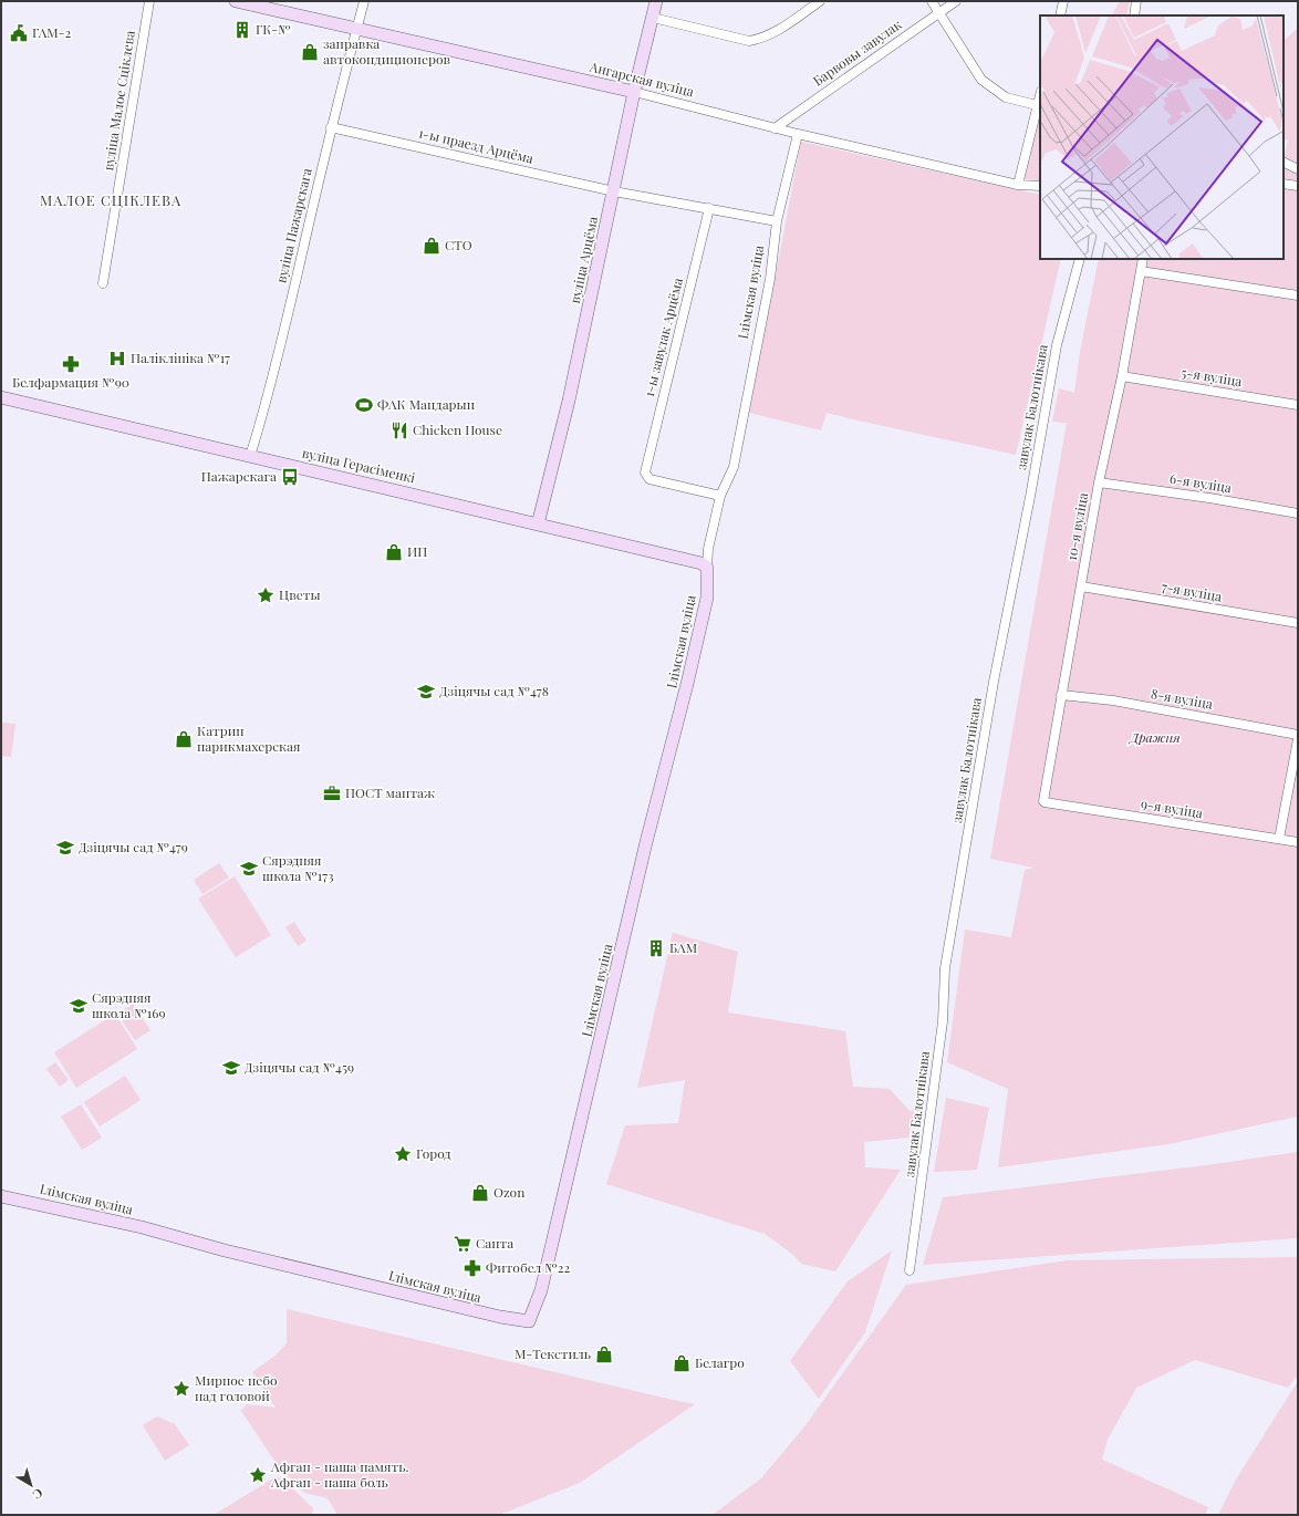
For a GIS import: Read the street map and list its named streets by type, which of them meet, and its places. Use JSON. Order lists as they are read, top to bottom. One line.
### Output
{"streets":{"street":["Барвовы завулак","Ангарская вуліца","вуліца Малое Сціклева","1-ы праезд Арцёма","вуліца Пажарскага","вуліца Арцёма","Ілімская вуліца","1-ы завулак Арцёма","5-я вуліца","завулак Балотнікава","вуліца Герасіменкі","6-я вуліца","10-я вуліца","7-я вуліца","8-я вуліца","9-я вуліца"]},"crossings":[["Барвовы завулак","Ангарская вуліца"],["Ангарская вуліца","вуліца Пажарскага"],["Ангарская вуліца","вуліца Арцёма"],["Ангарская вуліца","Ілімская вуліца"],["1-ы праезд Арцёма","вуліца Пажарскага"],["1-ы праезд Арцёма","вуліца Арцёма"],["вуліца Пажарскага","вуліца Герасіменкі"],["вуліца Арцёма","вуліца Герасіменкі"],["Ілімская вуліца","1-ы завулак Арцёма"],["Ілімская вуліца","вуліца Герасіменкі"],["5-я вуліца","10-я вуліца"],["6-я вуліца","10-я вуліца"],["10-я вуліца","7-я вуліца"],["10-я вуліца","8-я вуліца"],["10-я вуліца","9-я вуліца"]],"districts":["МАЛОЕ СЦІКЛЕВА"],"parks":["Дражня"],"places":{"building":["ГК-№","БАМ"],"public building":["ГАМ-2"],"shop":["заправка автокондиционеров","СТО","ИП","Катрин парикмахерская","Ozon","М-Текстиль","Белагро"],"hospital":["Паліклініка №17"],"pharmacy":["Белфармация №90","Фитобел №22"],"sports":["ФАК Мандарын"],"restaurant":["Chicken House"],"bus stop":["Пажарскага"],"place":["Цветы","Город","Мирное небо над головой","Афган - наша память. Афган - наша боль"],"school or university":["Дзіцячы сад №478","Дзіцячы сад №479","Сярэдняя школа №173","Сярэдняя школа №169","Дзіцячы сад №459"],"office":["ПОСТ мантаж"],"supermarket":["Санта"]},"north":"bottom right"}
